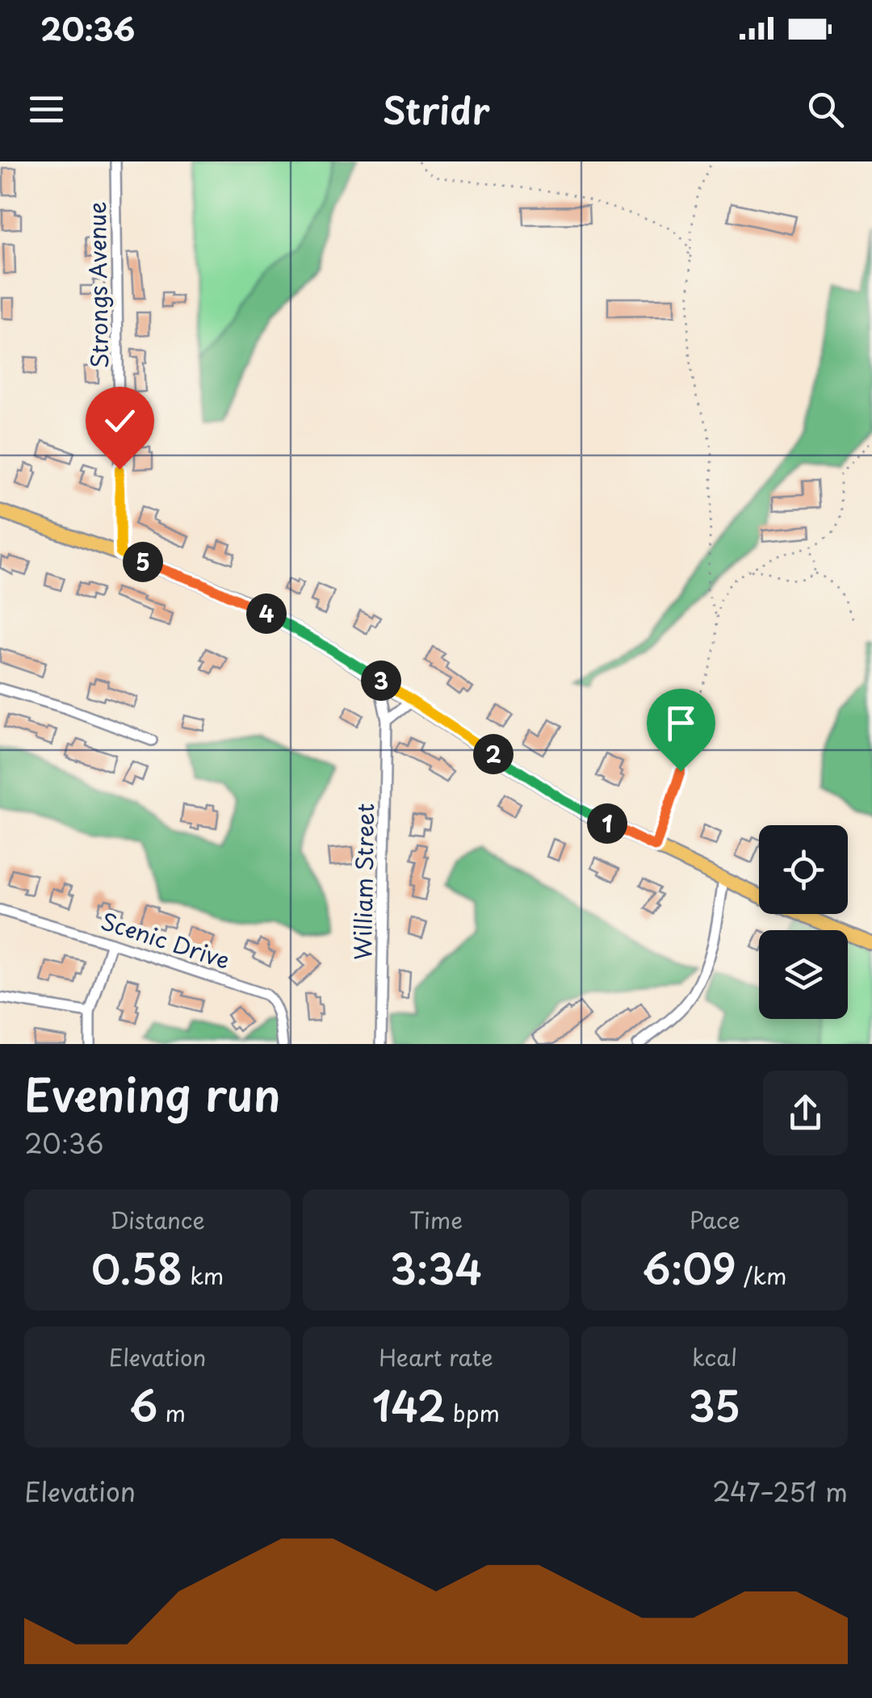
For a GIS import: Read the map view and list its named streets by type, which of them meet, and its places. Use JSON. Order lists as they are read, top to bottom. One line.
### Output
{"streets":{"street":["Strongs Avenue","William Street","Scenic Drive"]},"page":{"status":"20:36","header":"Stridr","pins":["5","4","3","2","1"],"heading":["Evening run","20:36"],"stats":[["Distance","0.58 km"],["Time","3:34"],["Pace","6:09 /km"],["Elevation","6 m"],["Heart rate","142 bpm"],["kcal","35"]],"chart":["Elevation","247–251 m"]}}
